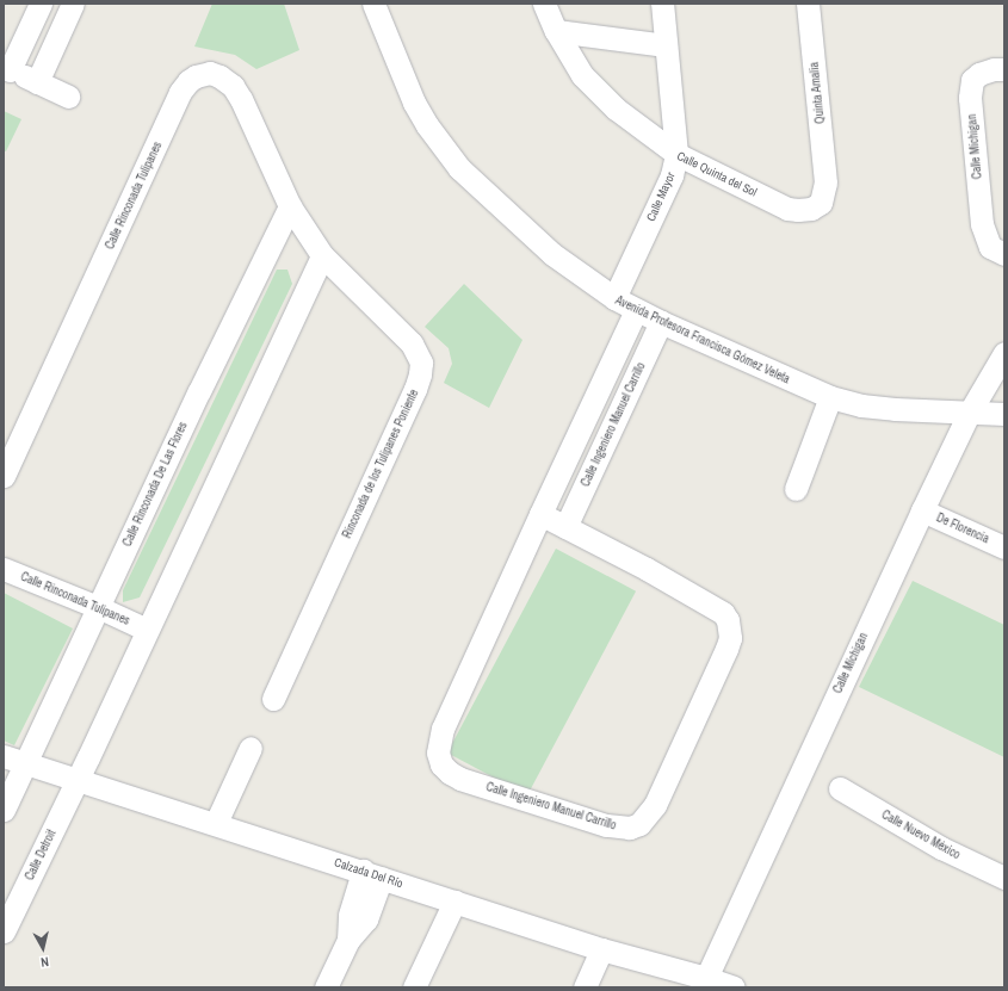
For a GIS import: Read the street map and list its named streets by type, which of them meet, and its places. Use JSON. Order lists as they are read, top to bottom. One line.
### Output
{"streets":{"street":["Quinta Amalia","Calle Míchigan","Calle Quinta del Sol","Calle Rinconada Tulipanes","Calle Mayor","Avenida Profesora Francisca Gómez Veleta","Calle Ingeniero Manuel Carrillo","Rinconada de los Tulipanes Poniente","Calle Rinconada De Las Flores","De Florencia","Calle Nuevo México","Calle Detroit","Calzada Del Río"]},"crossings":[["Quinta Amalia","Calle Quinta del Sol"],["Calle Míchigan","Avenida Profesora Francisca Gómez Veleta"],["Calle Míchigan","De Florencia"],["Calle Míchigan","Calzada Del Río"],["Calle Quinta del Sol","Calle Mayor"],["Calle Rinconada Tulipanes","Rinconada de los Tulipanes Poniente"],["Calle Rinconada Tulipanes","Calle Rinconada De Las Flores"],["Calle Mayor","Avenida Profesora Francisca Gómez Veleta"],["Avenida Profesora Francisca Gómez Veleta","Calle Ingeniero Manuel Carrillo"],["Rinconada de los Tulipanes Poniente","Calle Rinconada De Las Flores"],["Calle Rinconada De Las Flores","Calzada Del Río"],["Calle Detroit","Calzada Del Río"]],"north":"bottom"}
